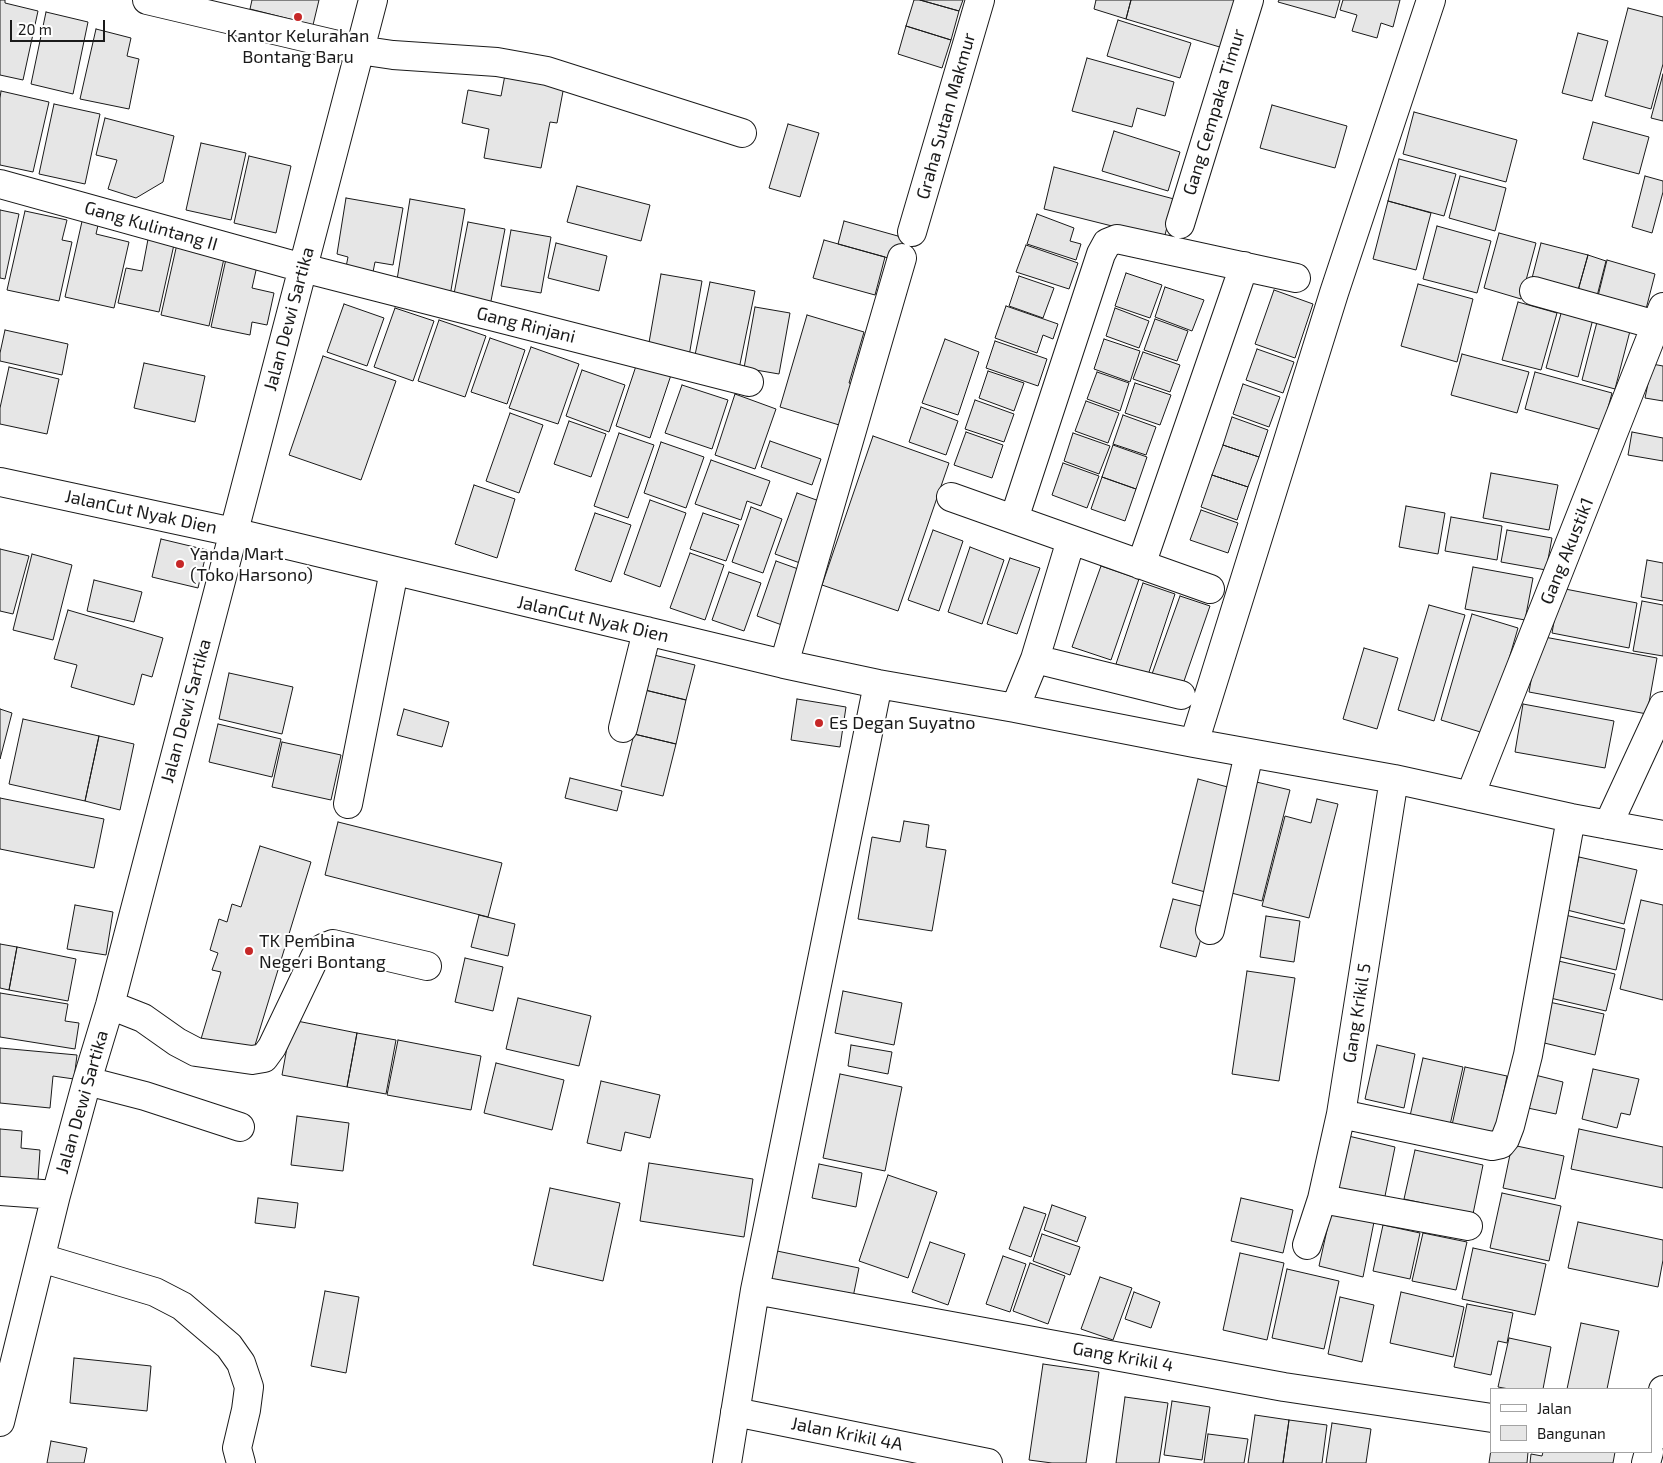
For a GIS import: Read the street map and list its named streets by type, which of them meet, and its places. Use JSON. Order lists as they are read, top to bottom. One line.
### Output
{"streets":{"street":["Gang Cempaka Timur","Graha Sutan Makmur","Gang Kulintang II","Jalan Dewi Sartika","Gang Rinjani","JalanCut Nyak Dien","Gang Akustik1","Gang Krikil 5","Gang Krikil 4","Jalan Krikil 4A"]},"crossings":[["Gang Kulintang II","Jalan Dewi Sartika"],["Gang Kulintang II","Gang Rinjani"],["Jalan Dewi Sartika","Gang Rinjani"],["Jalan Dewi Sartika","JalanCut Nyak Dien"],["JalanCut Nyak Dien","Gang Akustik1"],["JalanCut Nyak Dien","Gang Krikil 5"]],"places":["Kantor Kelurahan Bontang Baru","Yanda Mart (Toko Harsono)","Es Degan Suyatno","TK Pembina Negeri Bontang"],"legend":["Jalan","Bangunan"],"scale_bar":"20 m"}
